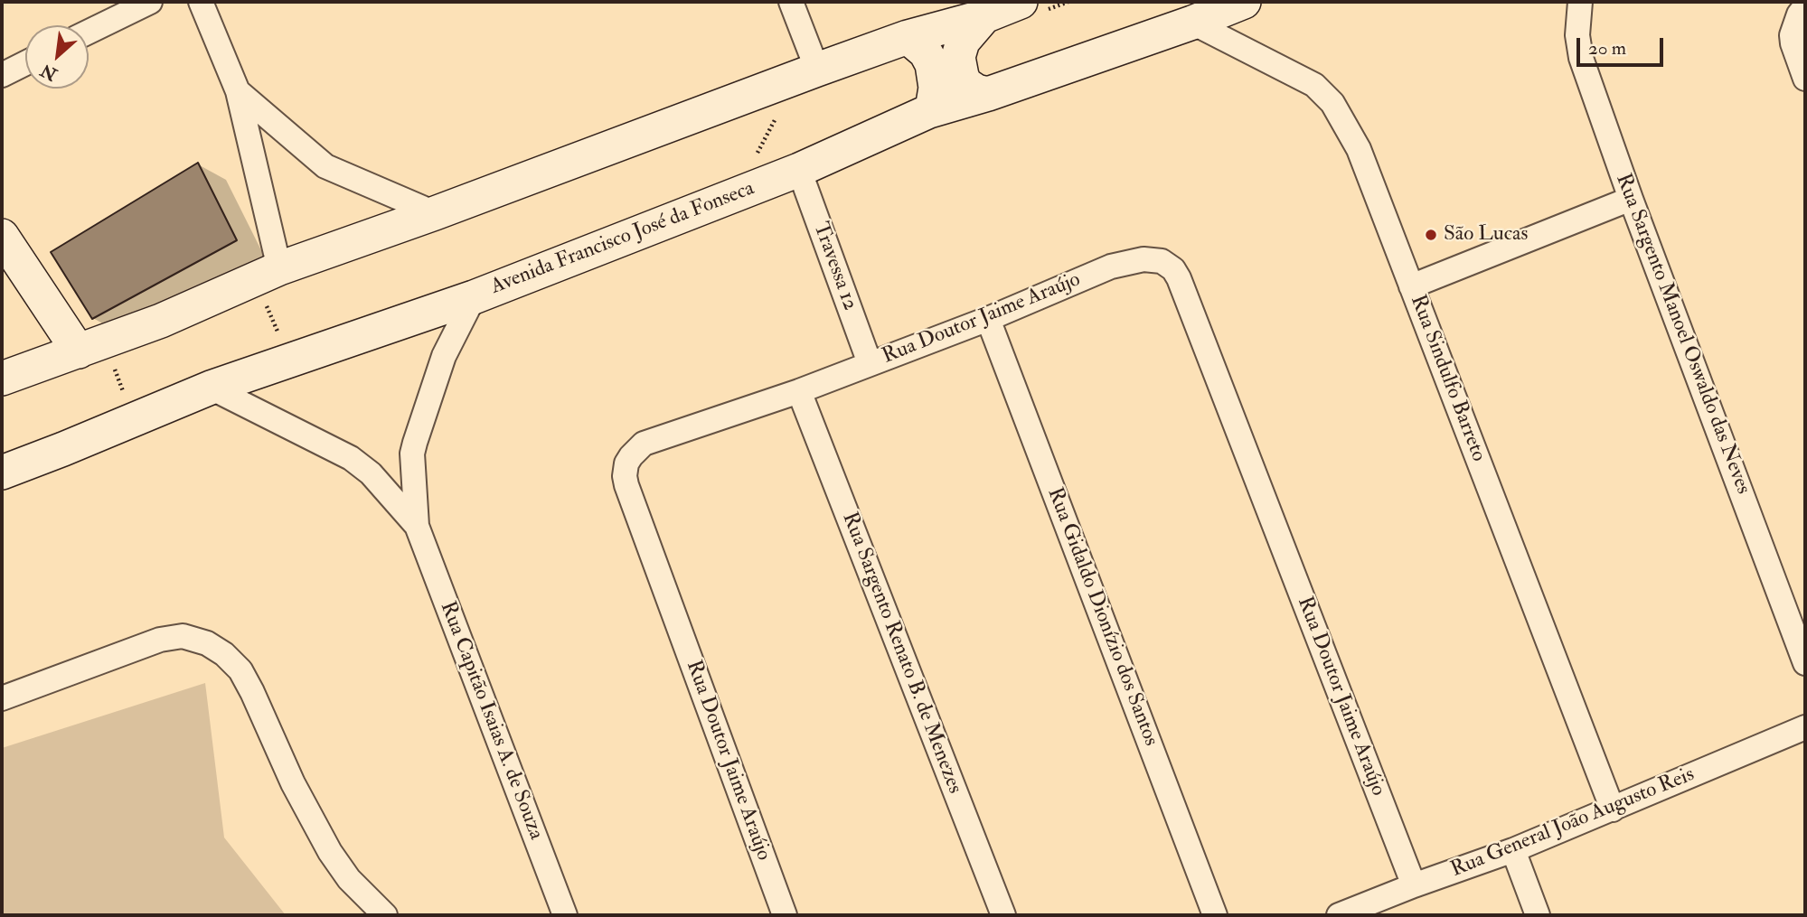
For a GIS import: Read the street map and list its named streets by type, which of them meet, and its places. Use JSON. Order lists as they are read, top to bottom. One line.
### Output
{"streets":{"main road":["Avenida Francisco José da Fonseca"],"street":["Travessa 12","Rua Doutor Jaime Araújo","Rua Sargento Manoel Oswaldo das Neves","Rua Sindulfo Barreto","Rua Gidaldo Dionízio dos Santos","Rua Sargento Renato B. de Menezes","Rua Capitão Isaias A. de Souza","Rua General João Augusto Reis"]},"crossings":[["Avenida Francisco José da Fonseca","Travessa 12"],["Avenida Francisco José da Fonseca","Rua Sindulfo Barreto"],["Avenida Francisco José da Fonseca","Rua Capitão Isaias A. de Souza"],["Travessa 12","Rua Doutor Jaime Araújo"],["Rua Doutor Jaime Araújo","Rua Gidaldo Dionízio dos Santos"],["Rua Doutor Jaime Araújo","Rua Sargento Renato B. de Menezes"],["Rua Doutor Jaime Araújo","Rua General João Augusto Reis"],["Rua Sindulfo Barreto","Rua General João Augusto Reis"]],"places":["São Lucas"],"scale_bar":"20 m","north":"bottom left"}
